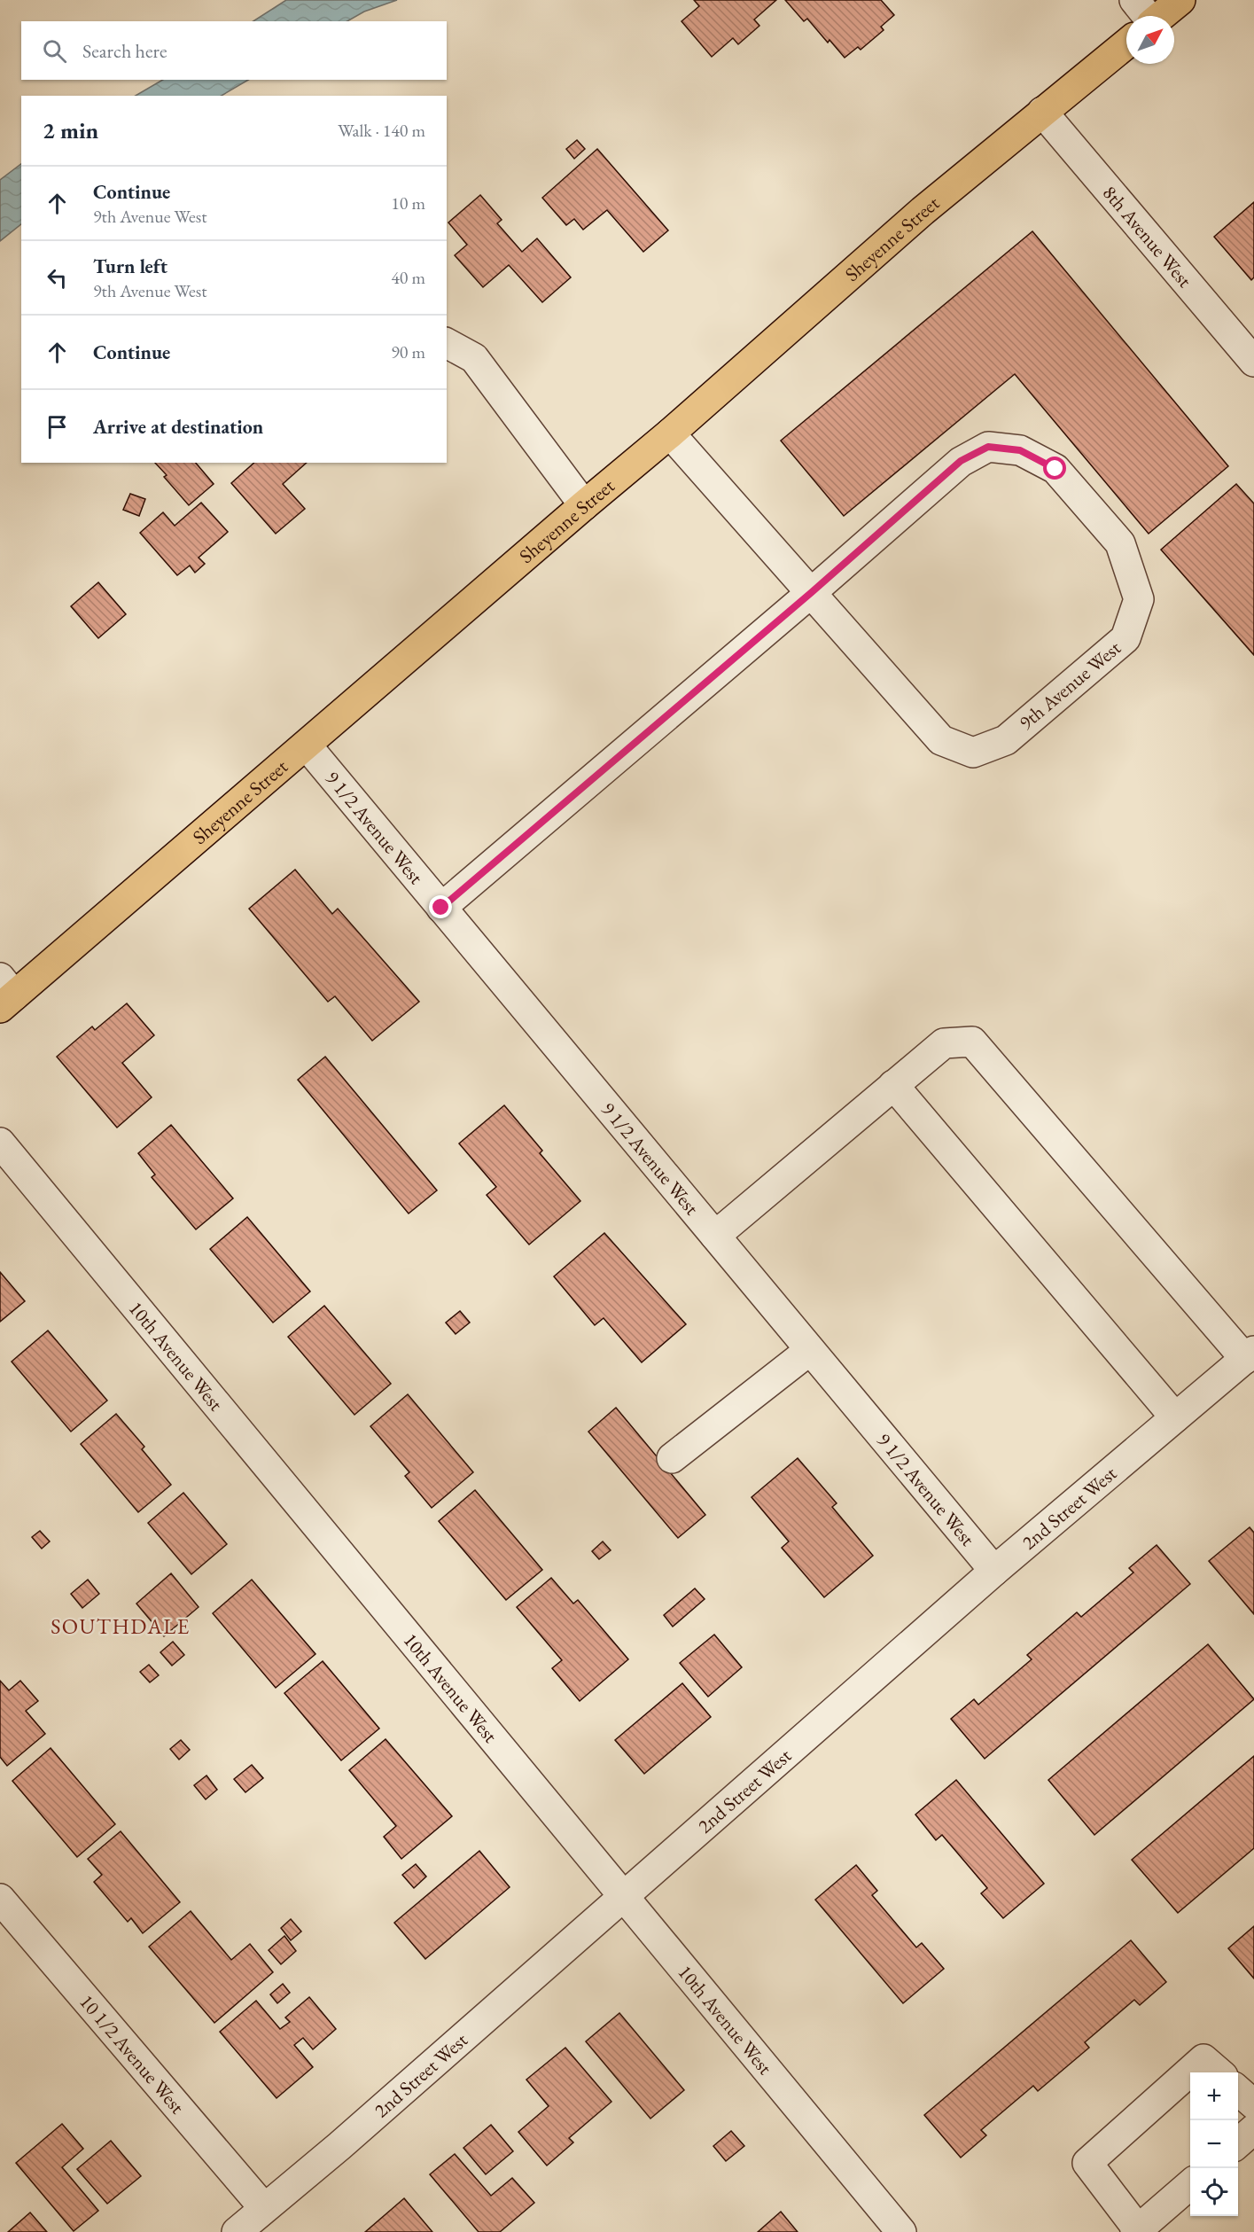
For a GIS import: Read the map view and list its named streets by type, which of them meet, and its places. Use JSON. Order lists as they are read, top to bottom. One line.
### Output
{"streets":{"main road":["Sheyenne Street"],"street":["8th Avenue West","9th Avenue West","9 1/2 Avenue West","10th Avenue West","2nd Street West","10 1/2 Avenue West"]},"crossings":[["8th Avenue West","Sheyenne Street"],["Sheyenne Street","9th Avenue West"],["Sheyenne Street","9 1/2 Avenue West"],["9 1/2 Avenue West","2nd Street West"],["10th Avenue West","2nd Street West"],["2nd Street West","10 1/2 Avenue West"]],"districts":["SOUTHDALE"],"north":"top right","page":{"search":"Search here","heading":["2 min","Walk · 140 m"],"list":[["Continue","9th Avenue West","10 m"],["Turn left","9th Avenue West","40 m"],["Continue","90 m"],"Arrive at destination"],"map_buttons":["+","−"]}}
